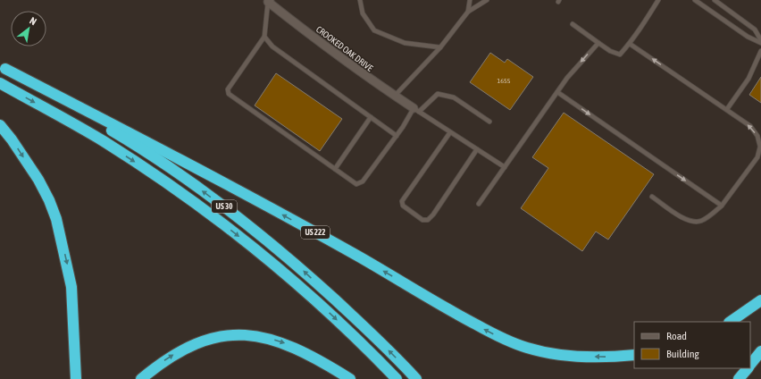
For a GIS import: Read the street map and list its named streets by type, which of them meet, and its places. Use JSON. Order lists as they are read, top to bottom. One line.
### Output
{"streets":{"highway":["US 30","US 222"],"street":["CROOKED OAK DRIVE"]},"crossings":[["US 30","US 222"]],"house_numbers":["1655"],"legend":["Road","Building"],"north":"top right"}
